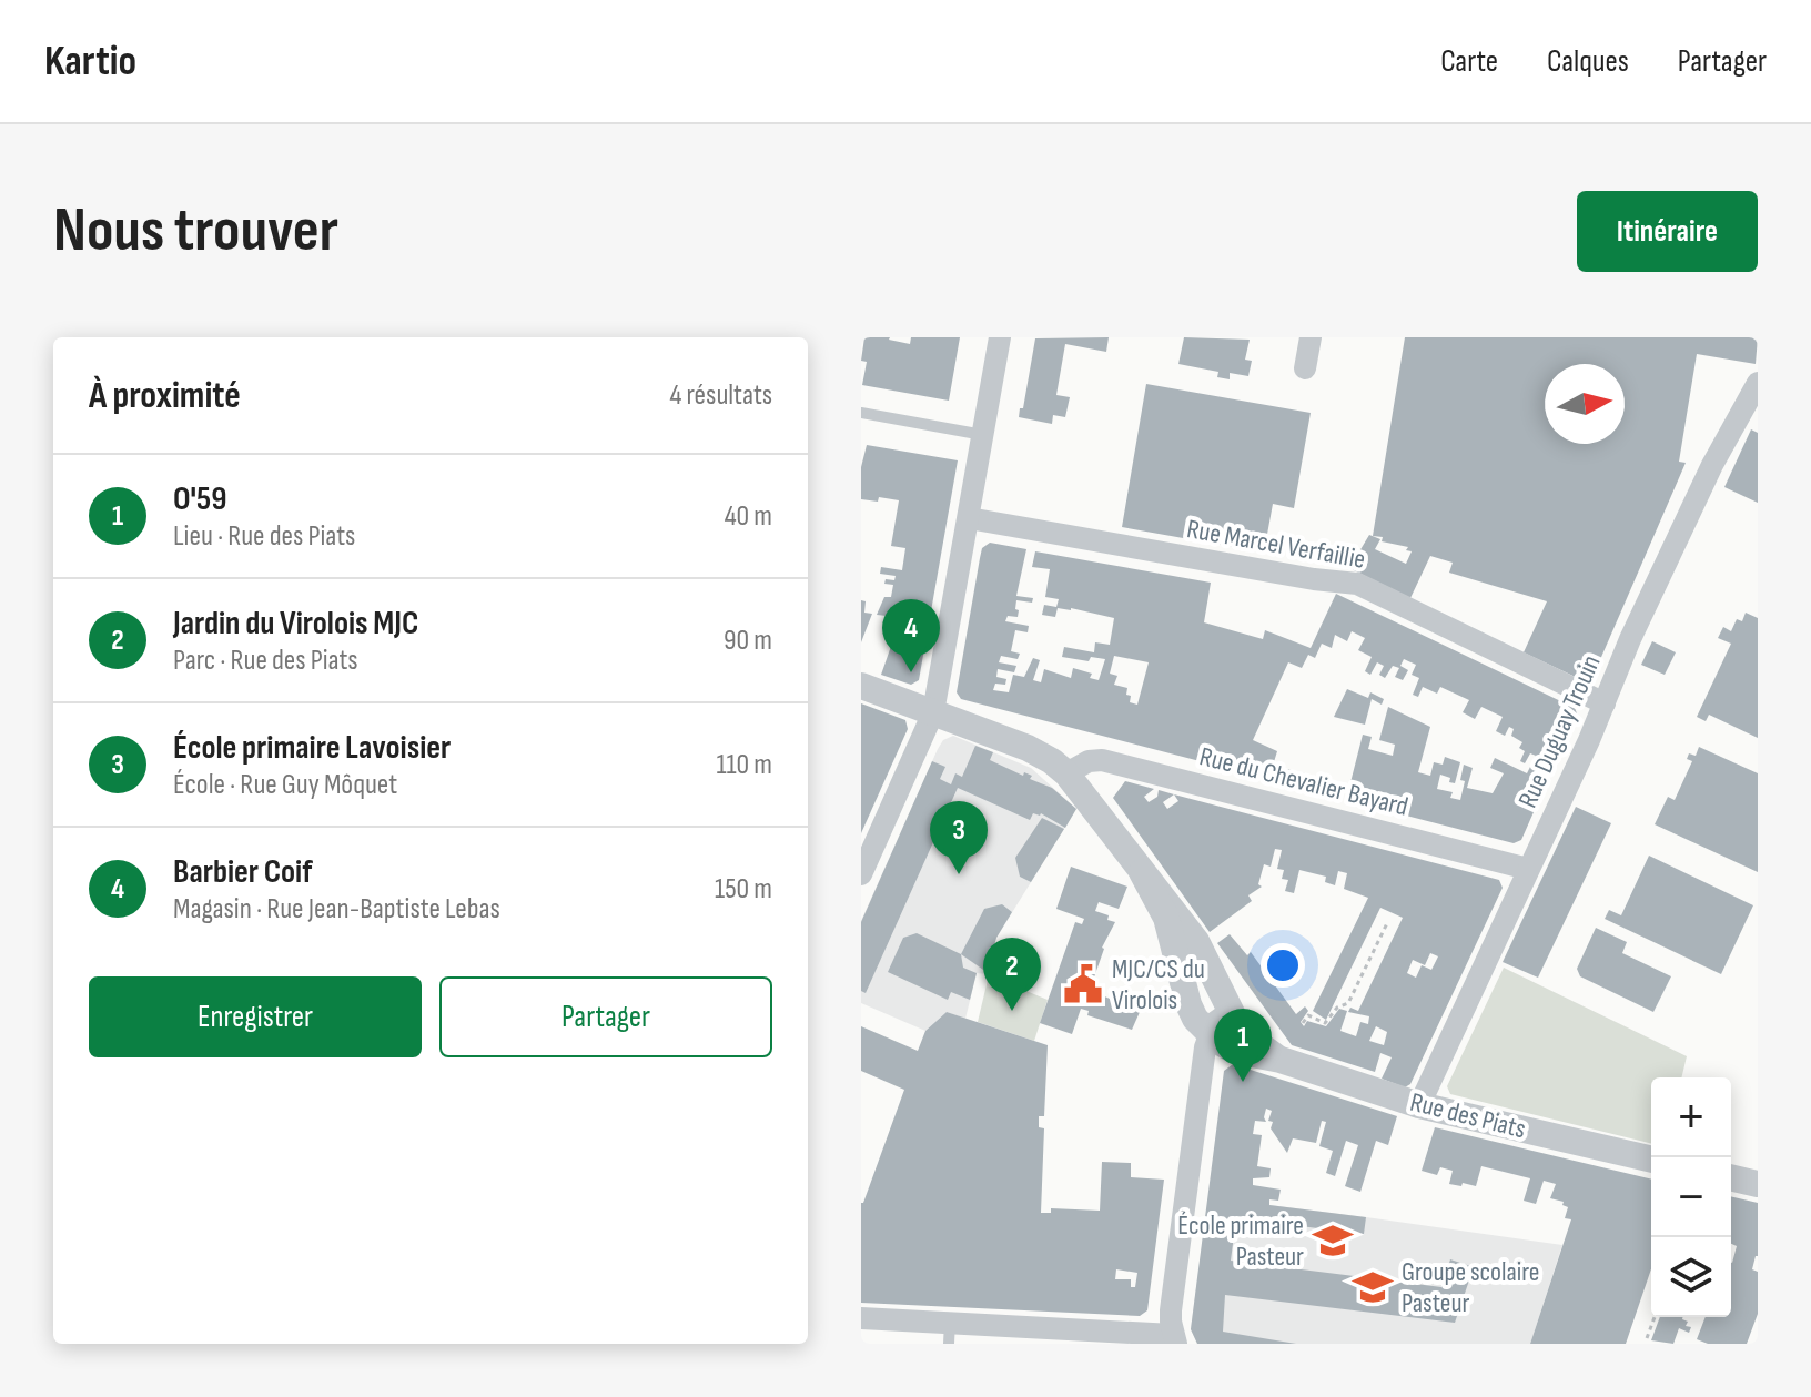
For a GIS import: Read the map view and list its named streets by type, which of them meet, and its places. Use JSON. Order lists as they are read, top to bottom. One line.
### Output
{"streets":{"street":["Rue Marcel Verfaillie","Rue Duguay Trouin","Rue du Chevalier Bayard","Rue des Piats"]},"crossings":[["Rue Marcel Verfaillie","Rue Duguay Trouin"],["Rue Duguay Trouin","Rue du Chevalier Bayard"],["Rue Duguay Trouin","Rue des Piats"],["Rue du Chevalier Bayard","Rue des Piats"]],"places":{"public building":["MJC/CS du Virolois"],"school or university":["École primaire Pasteur","Groupe scolaire Pasteur"]},"north":"right","page":{"header":"Kartio","nav":["Carte","Calques","Partager"],"buttons":["Itinéraire",["Enregistrer","Partager"]],"title":"Nous trouver","heading":["À proximité","4 résultats"],"list":[{"mark":"1","name":"O'59","note":"Lieu · Rue des Piats","value":"40 m"},{"mark":"2","name":"Jardin du Virolois MJC","note":"Parc · Rue des Piats","value":"90 m"},{"mark":"3","name":"École primaire Lavoisier","note":"École · Rue Guy Môquet","value":"110 m"},{"mark":"4","name":"Barbier Coif","note":"Magasin · Rue Jean-Baptiste Lebas","value":"150 m"}],"pins":["4","3","2","1"],"map_buttons":["+","−"]}}
